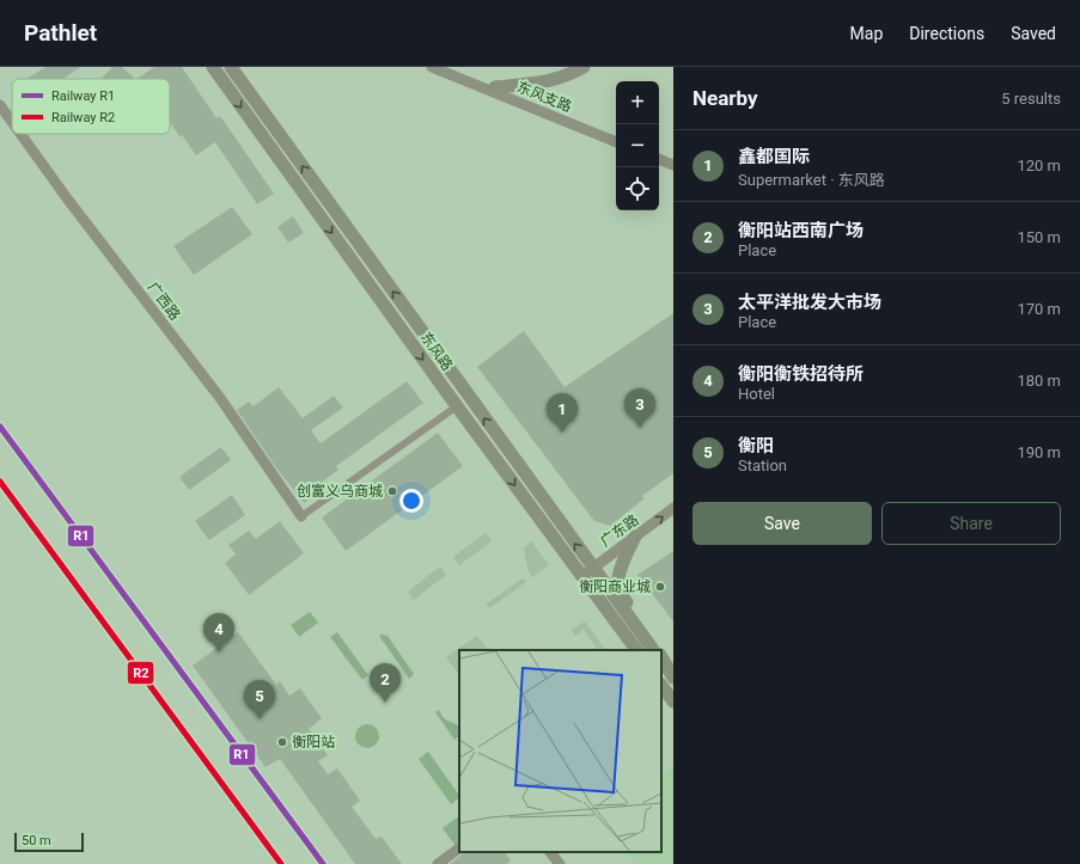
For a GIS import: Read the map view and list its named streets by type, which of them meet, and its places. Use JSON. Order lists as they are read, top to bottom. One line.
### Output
{"streets":{"highway":["东风路"],"street":["东风支路","广西路","广东路"]},"crossings":[["东风路","广东路"]],"one_way":["广东路"],"places":["创富义乌商城","衡阳商业城","衡阳站"],"lines":["rail line R1","rail line R2"],"legend":["Railway R1","Railway R2"],"scale_bar":"50 m","page":{"header":"Pathlet","nav":["Map","Directions","Saved"],"heading":["Nearby","5 results"],"map_buttons":["+","−"],"list":[{"mark":"1","name":"鑫都国际","note":"Supermarket · 东风路","value":"120 m"},{"mark":"2","name":"衡阳站西南广场","note":"Place","value":"150 m"},{"mark":"3","name":"太平洋批发大市场","note":"Place","value":"170 m"},{"mark":"4","name":"衡阳衡铁招待所","note":"Hotel","value":"180 m"},{"mark":"5","name":"衡阳","note":"Station","value":"190 m"}],"pins":["3","1","4","2","5"],"buttons":["Save","Share"],"scale":"50 m"}}
